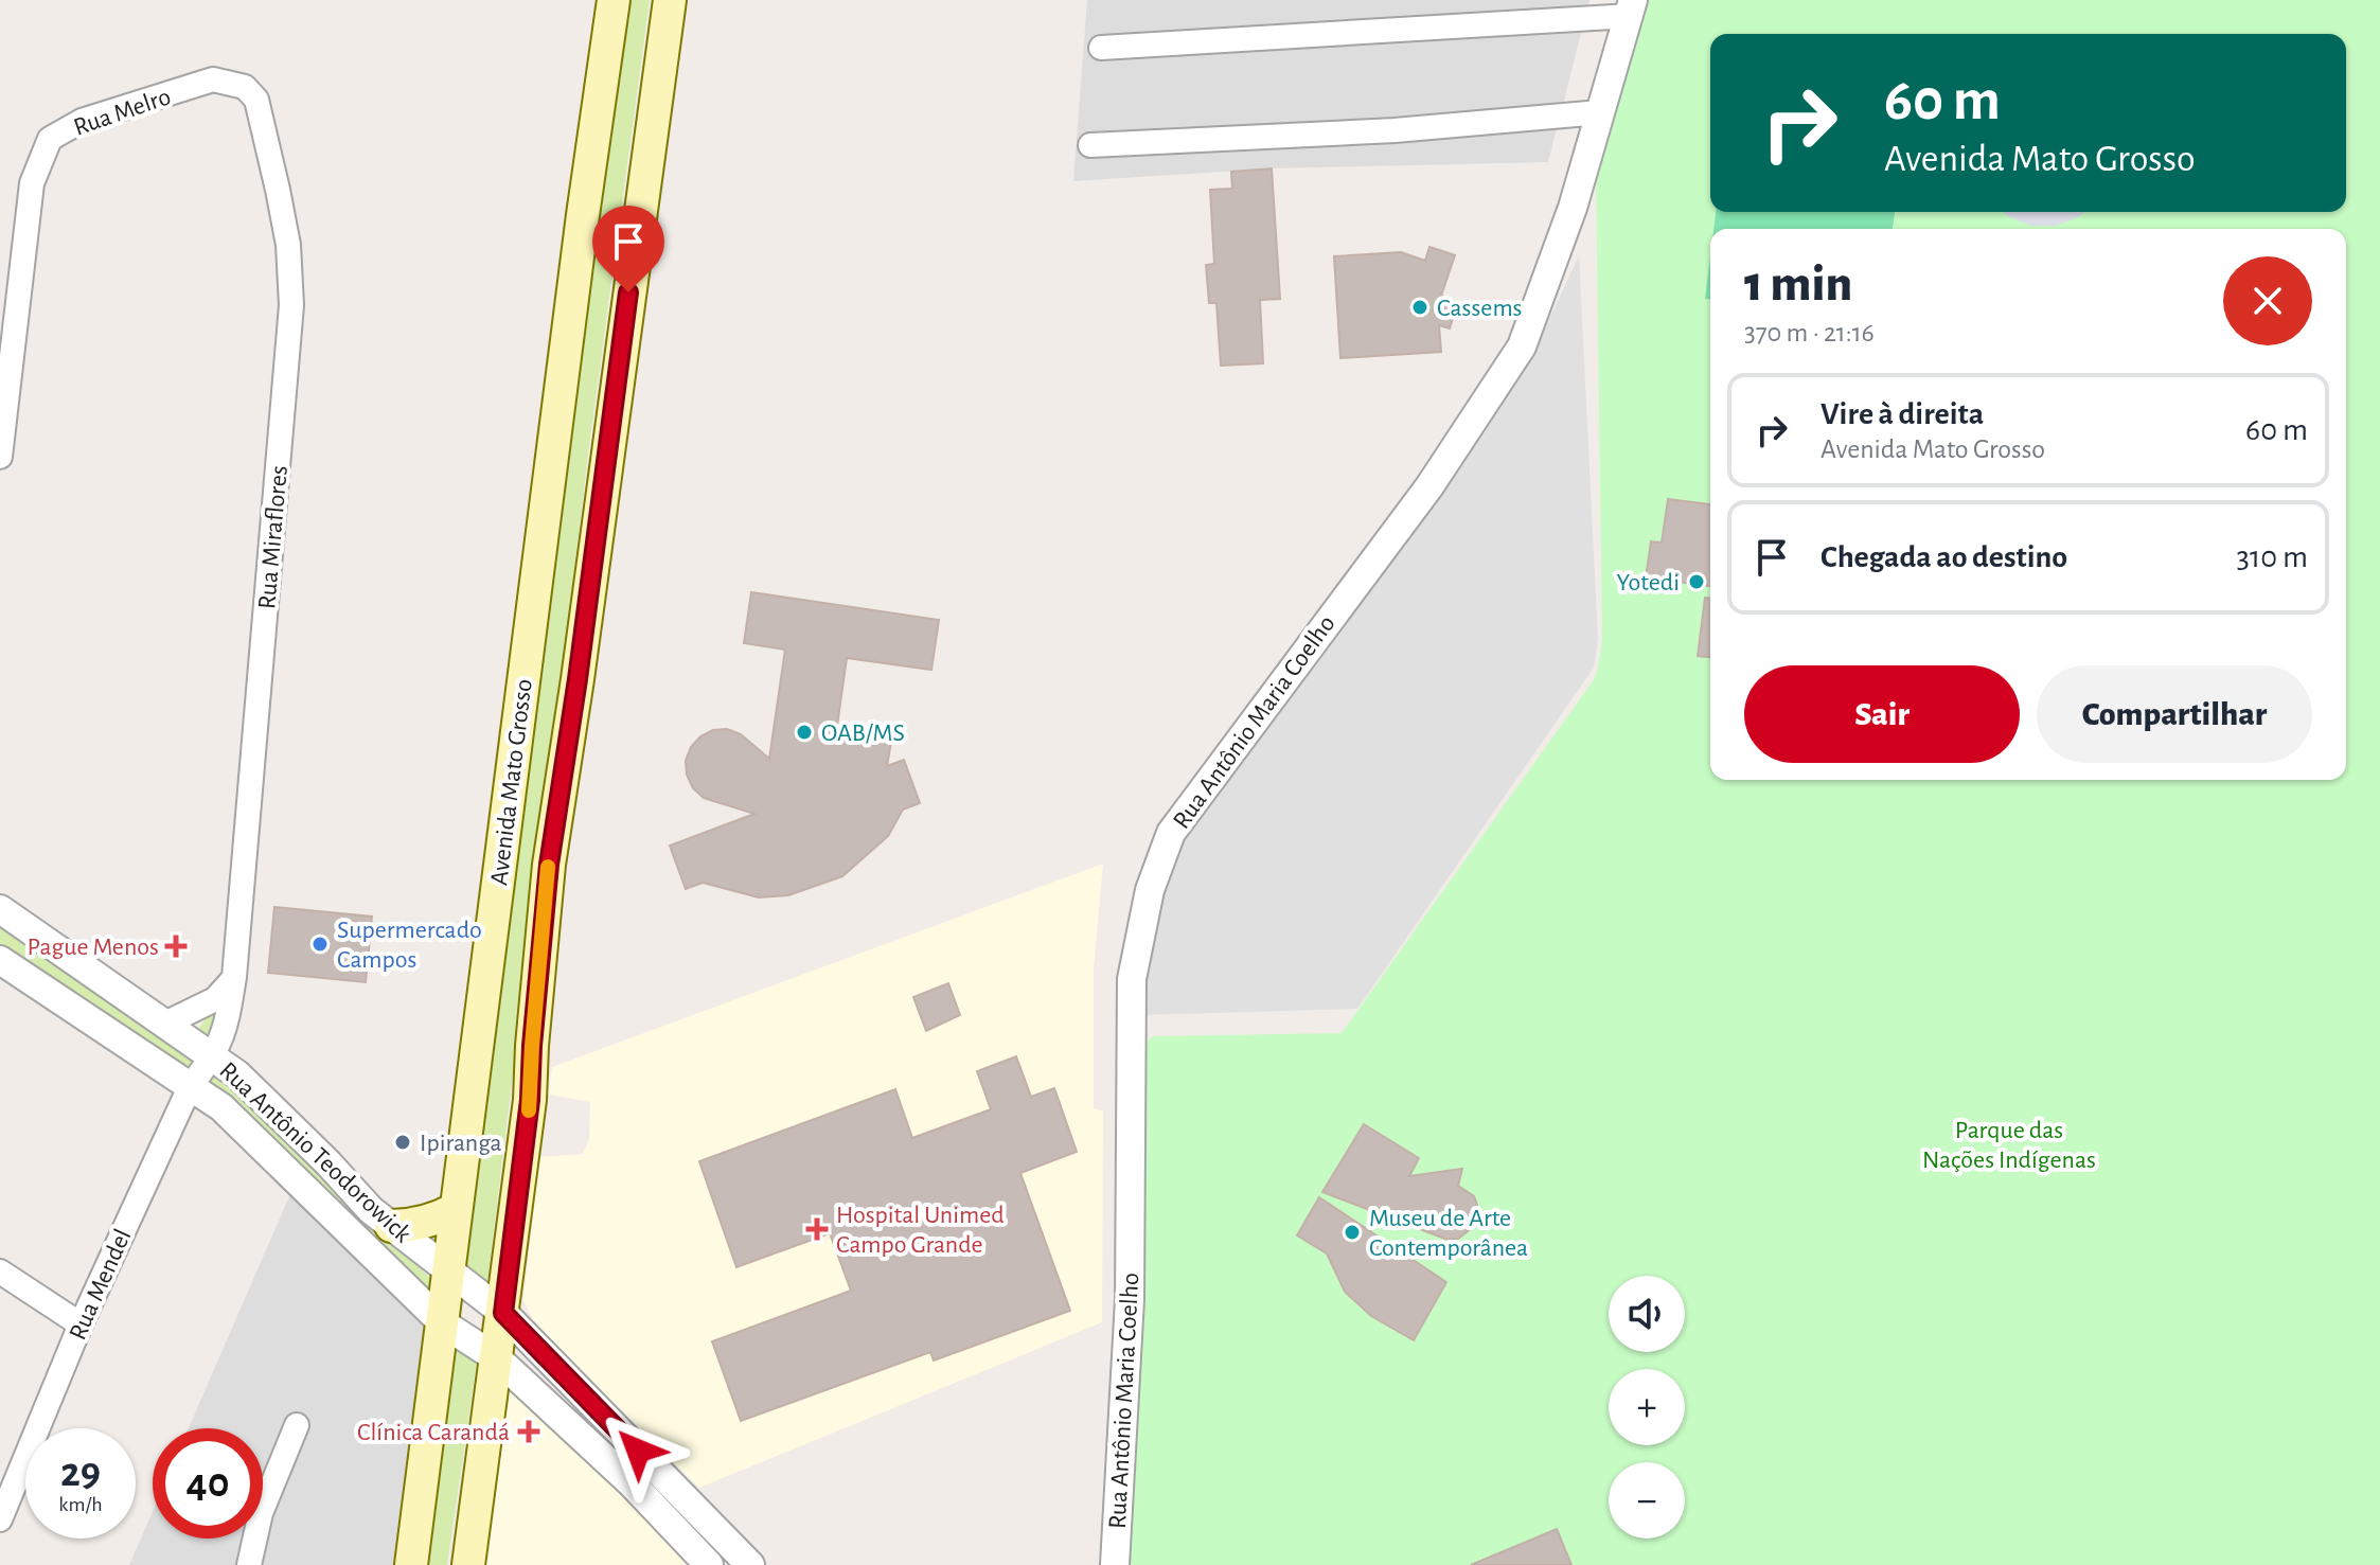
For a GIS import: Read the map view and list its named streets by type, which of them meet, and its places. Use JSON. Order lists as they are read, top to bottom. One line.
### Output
{"streets":{"main road":["Avenida Mato Grosso"],"street":["Rua Melro","Rua Miraflores","Rua Antônio Maria Coelho","Rua Antônio Teodorowick","Rua Mendel"]},"crossings":[["Rua Melro","Rua Miraflores"],["Rua Miraflores","Rua Antônio Teodorowick"],["Rua Miraflores","Rua Mendel"],["Avenida Mato Grosso","Rua Antônio Teodorowick"],["Rua Antônio Teodorowick","Rua Mendel"]],"parks":["Parque das Nações Indígenas"],"places":{"other":["Cassems","Yotedi","OAB/MS","Supermercado Campos","Ipiranga","Museu de Arte Contemporânea"],"health":["Pague Menos","Hospital Unimed Campo Grande","Clínica Carandá"]},"page":{"turn":["60 m","Avenida Mato Grosso"],"heading":["1 min","370 m · 21:16"],"list":[{"name":"Vire à direita","note":"Avenida Mato Grosso","value":"60 m"},{"name":"Chegada ao destino","value":"310 m"}],"buttons":["Sair","Compartilhar"],"map_buttons":["+","−"],"speed":"29 km/h","limit":"40"}}
